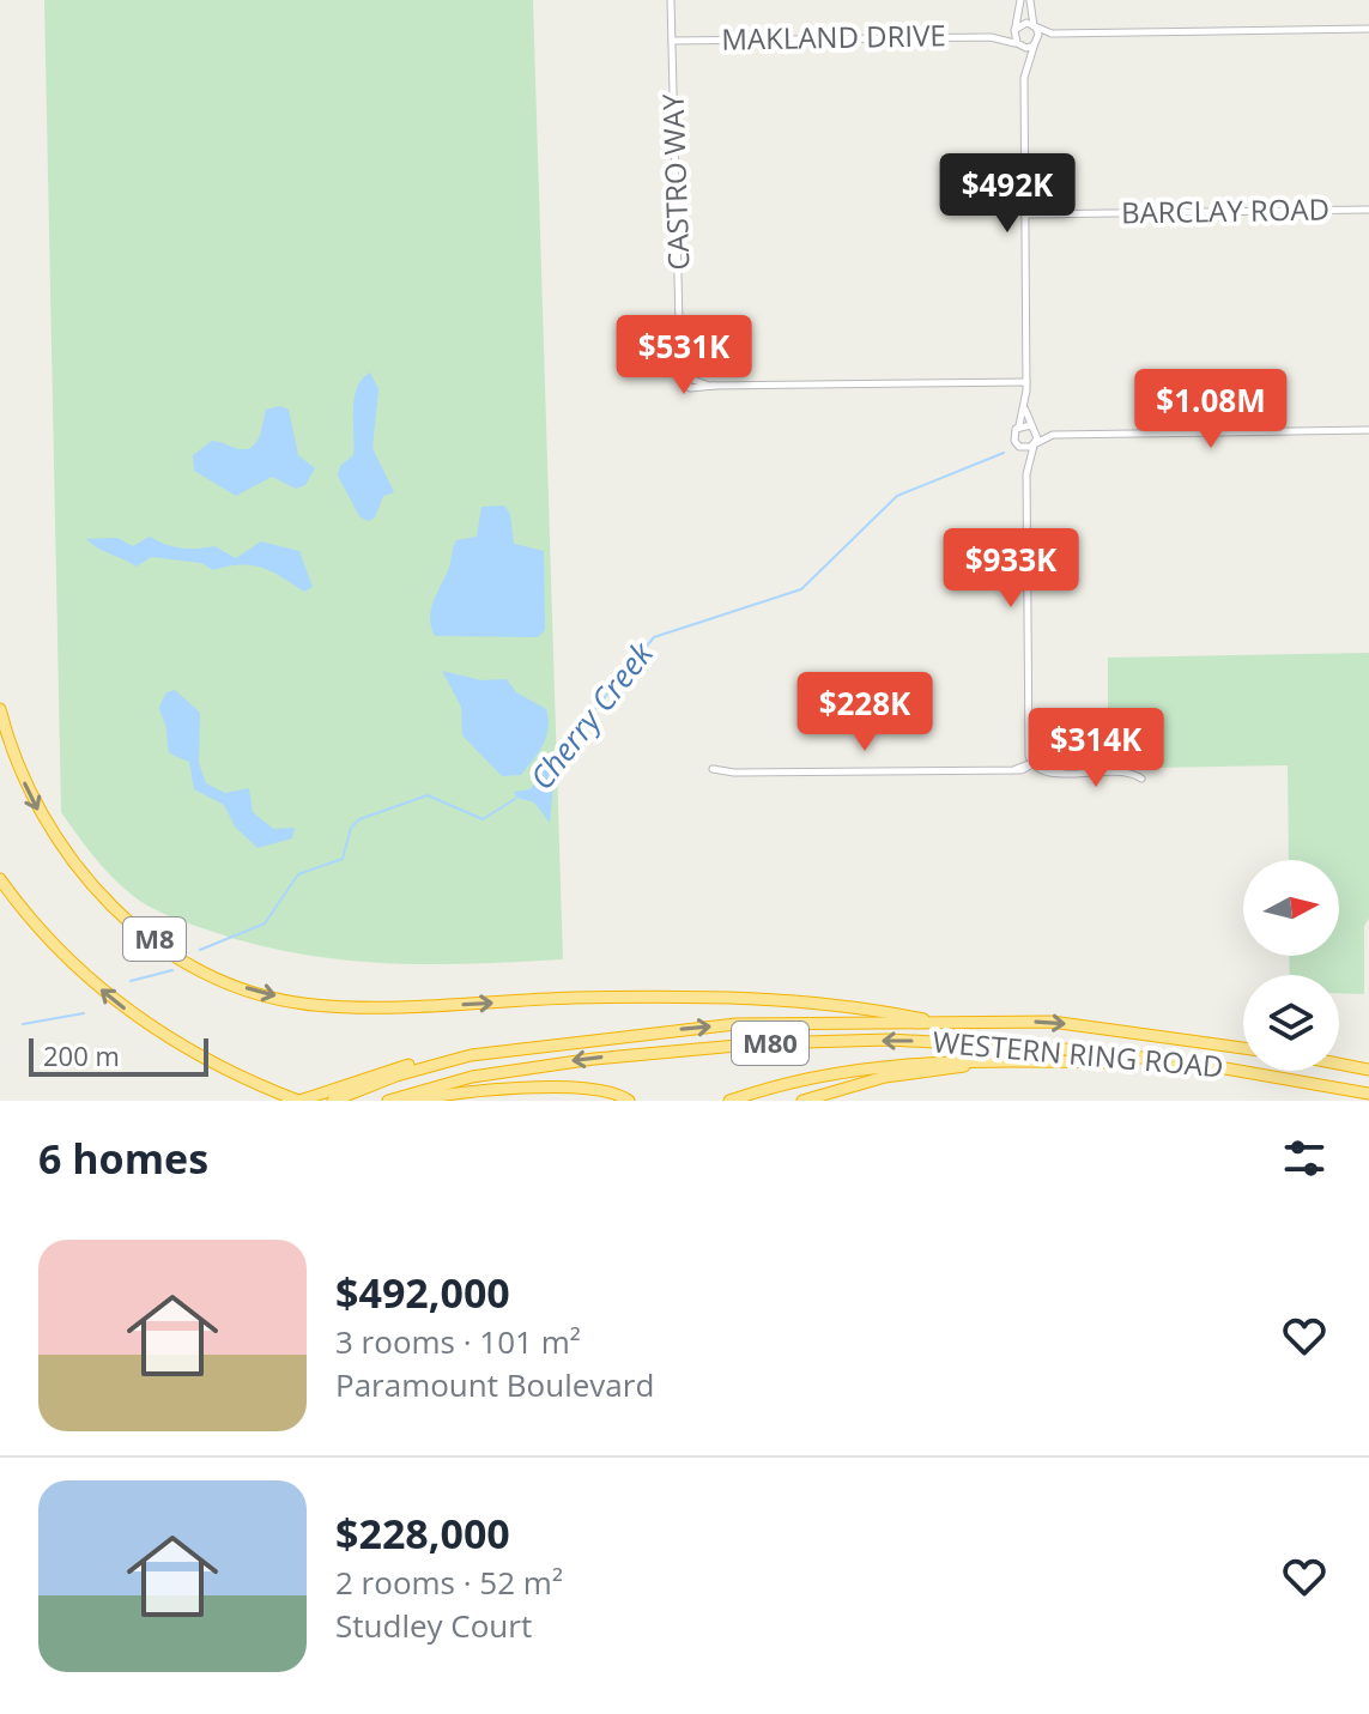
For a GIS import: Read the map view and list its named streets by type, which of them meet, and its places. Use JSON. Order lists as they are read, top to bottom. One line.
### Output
{"streets":{"highway":["M8","M80","WESTERN RING ROAD"],"street":["MAKLAND DRIVE","CASTRO WAY","BARCLAY ROAD"]},"crossings":[["MAKLAND DRIVE","CASTRO WAY"],["M8","WESTERN RING ROAD"]],"water":["Cherry Creek"],"scale_bar":"200 m","north":"right","page":{"price":["$492K","$531K","$1.08M","$933K","$228K","$314K"],"scale":"200 m","heading":"6 homes","list":[{"name":"$492,000","note":"3 rooms · 101 m² · Paramount Boulevard"},{"name":"$228,000","note":"2 rooms · 52 m² · Studley Court"}]}}
